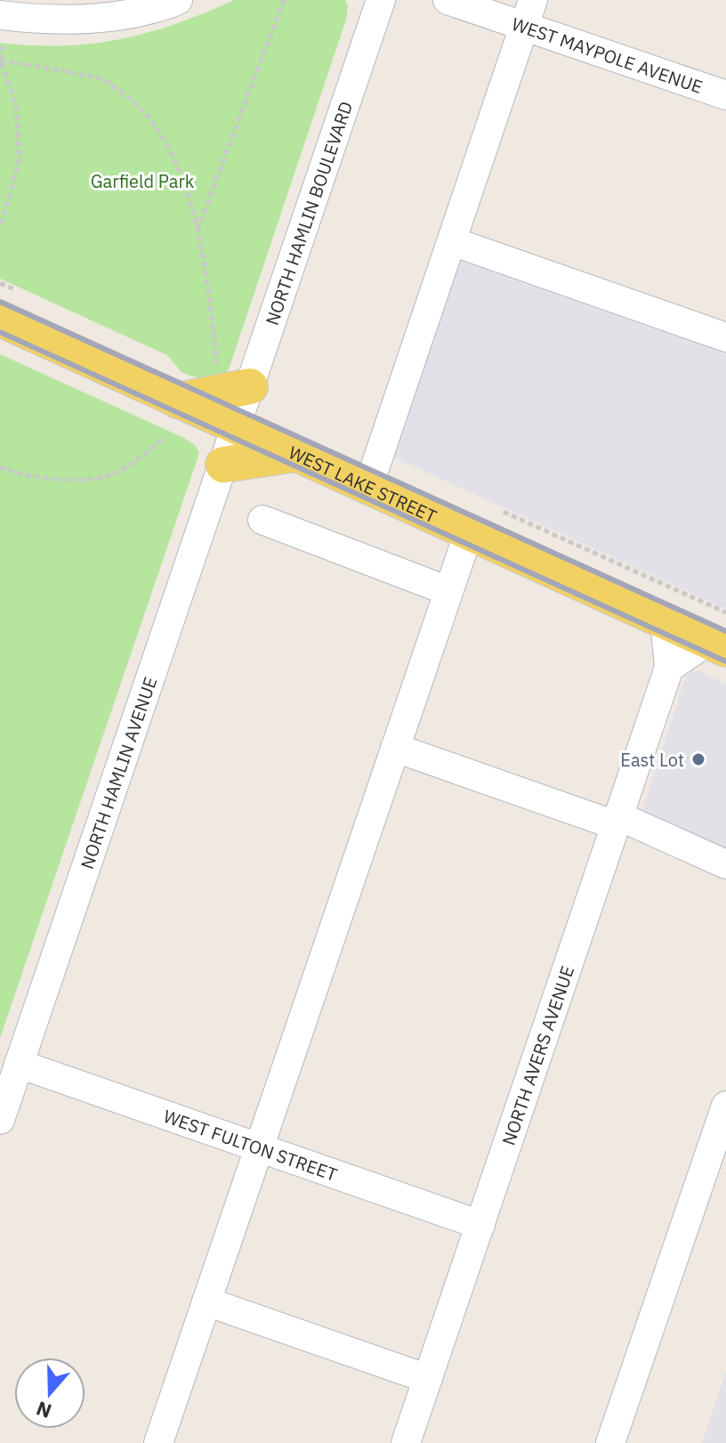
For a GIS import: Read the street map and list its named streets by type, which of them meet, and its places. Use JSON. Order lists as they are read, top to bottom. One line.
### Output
{"streets":{"main road":["WEST LAKE STREET"],"street":["WEST MAYPOLE AVENUE","NORTH HAMLIN BOULEVARD","NORTH HAMLIN AVENUE","NORTH AVERS AVENUE","WEST FULTON STREET"]},"crossings":[["NORTH HAMLIN BOULEVARD","WEST LAKE STREET"],["NORTH HAMLIN BOULEVARD","NORTH HAMLIN AVENUE"],["WEST LAKE STREET","NORTH HAMLIN AVENUE"],["WEST LAKE STREET","NORTH AVERS AVENUE"],["NORTH HAMLIN AVENUE","WEST FULTON STREET"],["NORTH AVERS AVENUE","WEST FULTON STREET"]],"parks":["Garfield Park"],"places":["East Lot"],"north":"bottom"}
